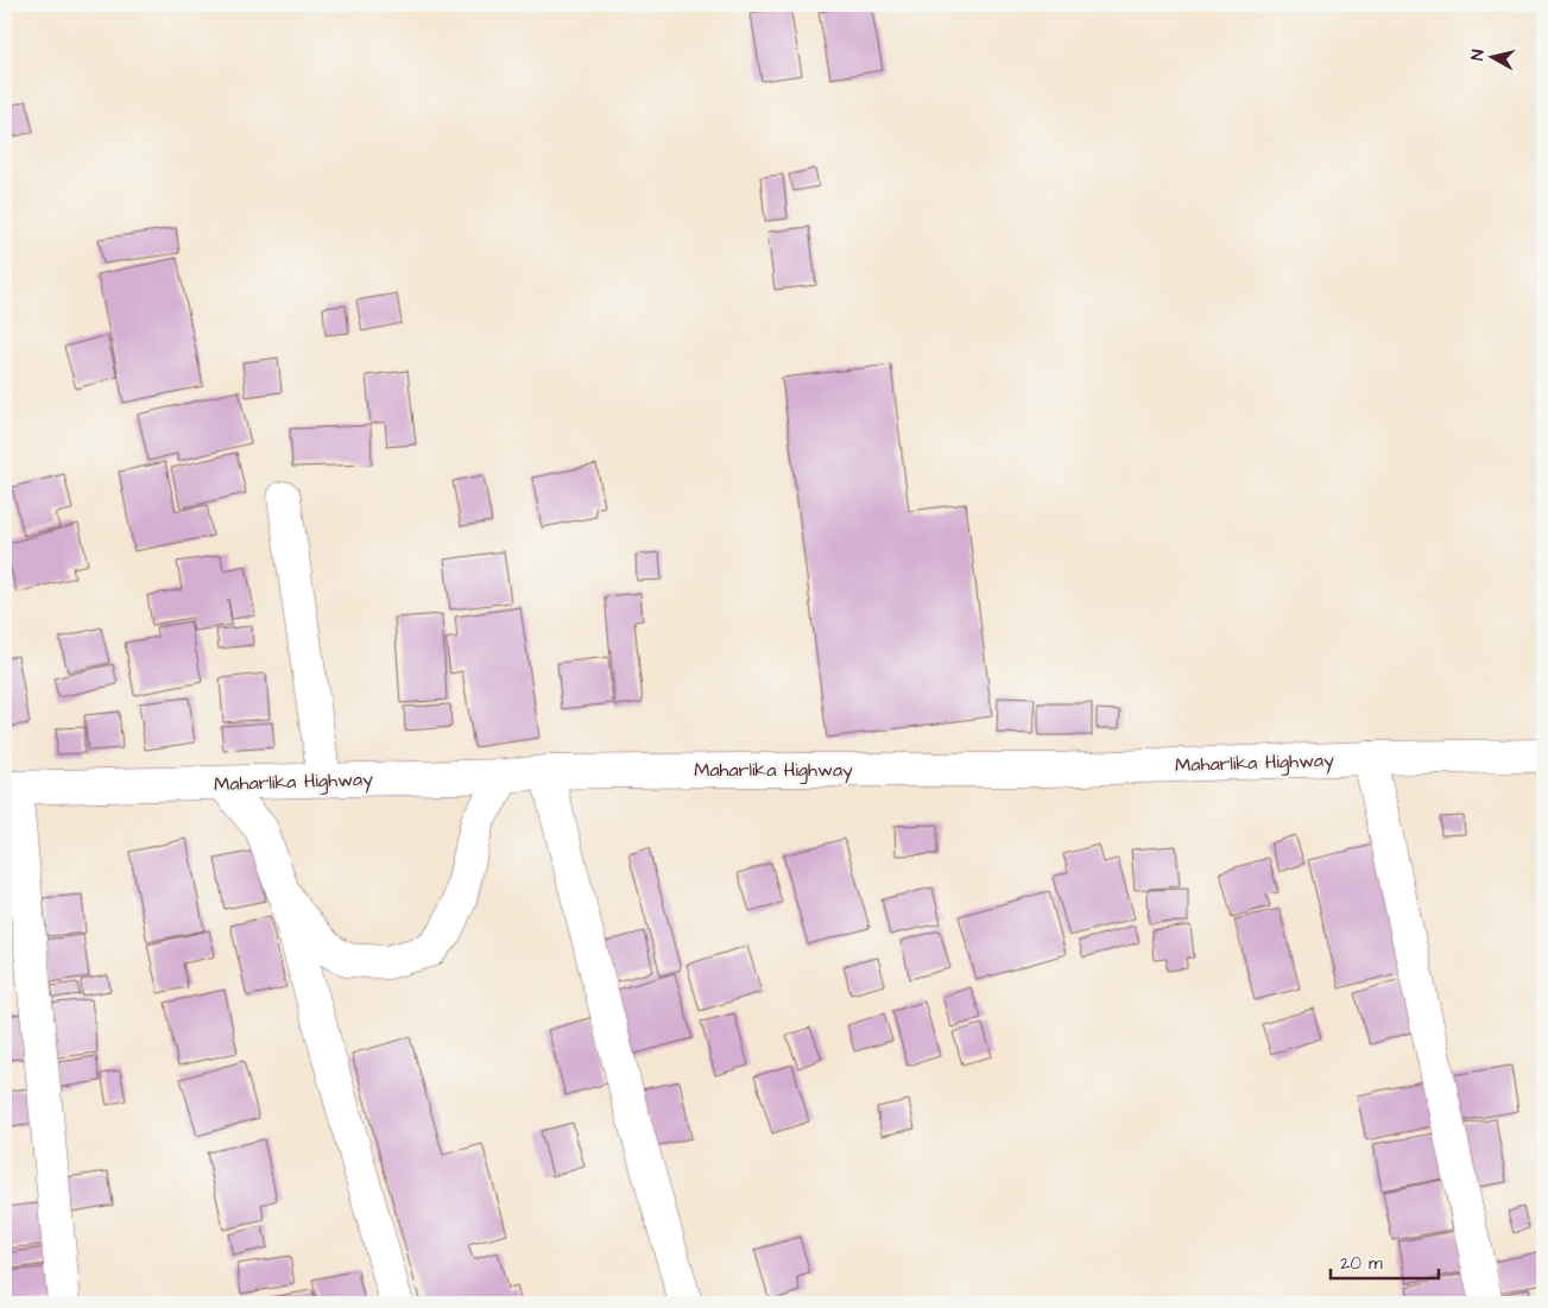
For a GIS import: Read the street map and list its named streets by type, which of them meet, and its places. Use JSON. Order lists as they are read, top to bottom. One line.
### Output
{"streets":{"street":["Maharlika Highway"]},"scale_bar":"20 m","north":"left"}
